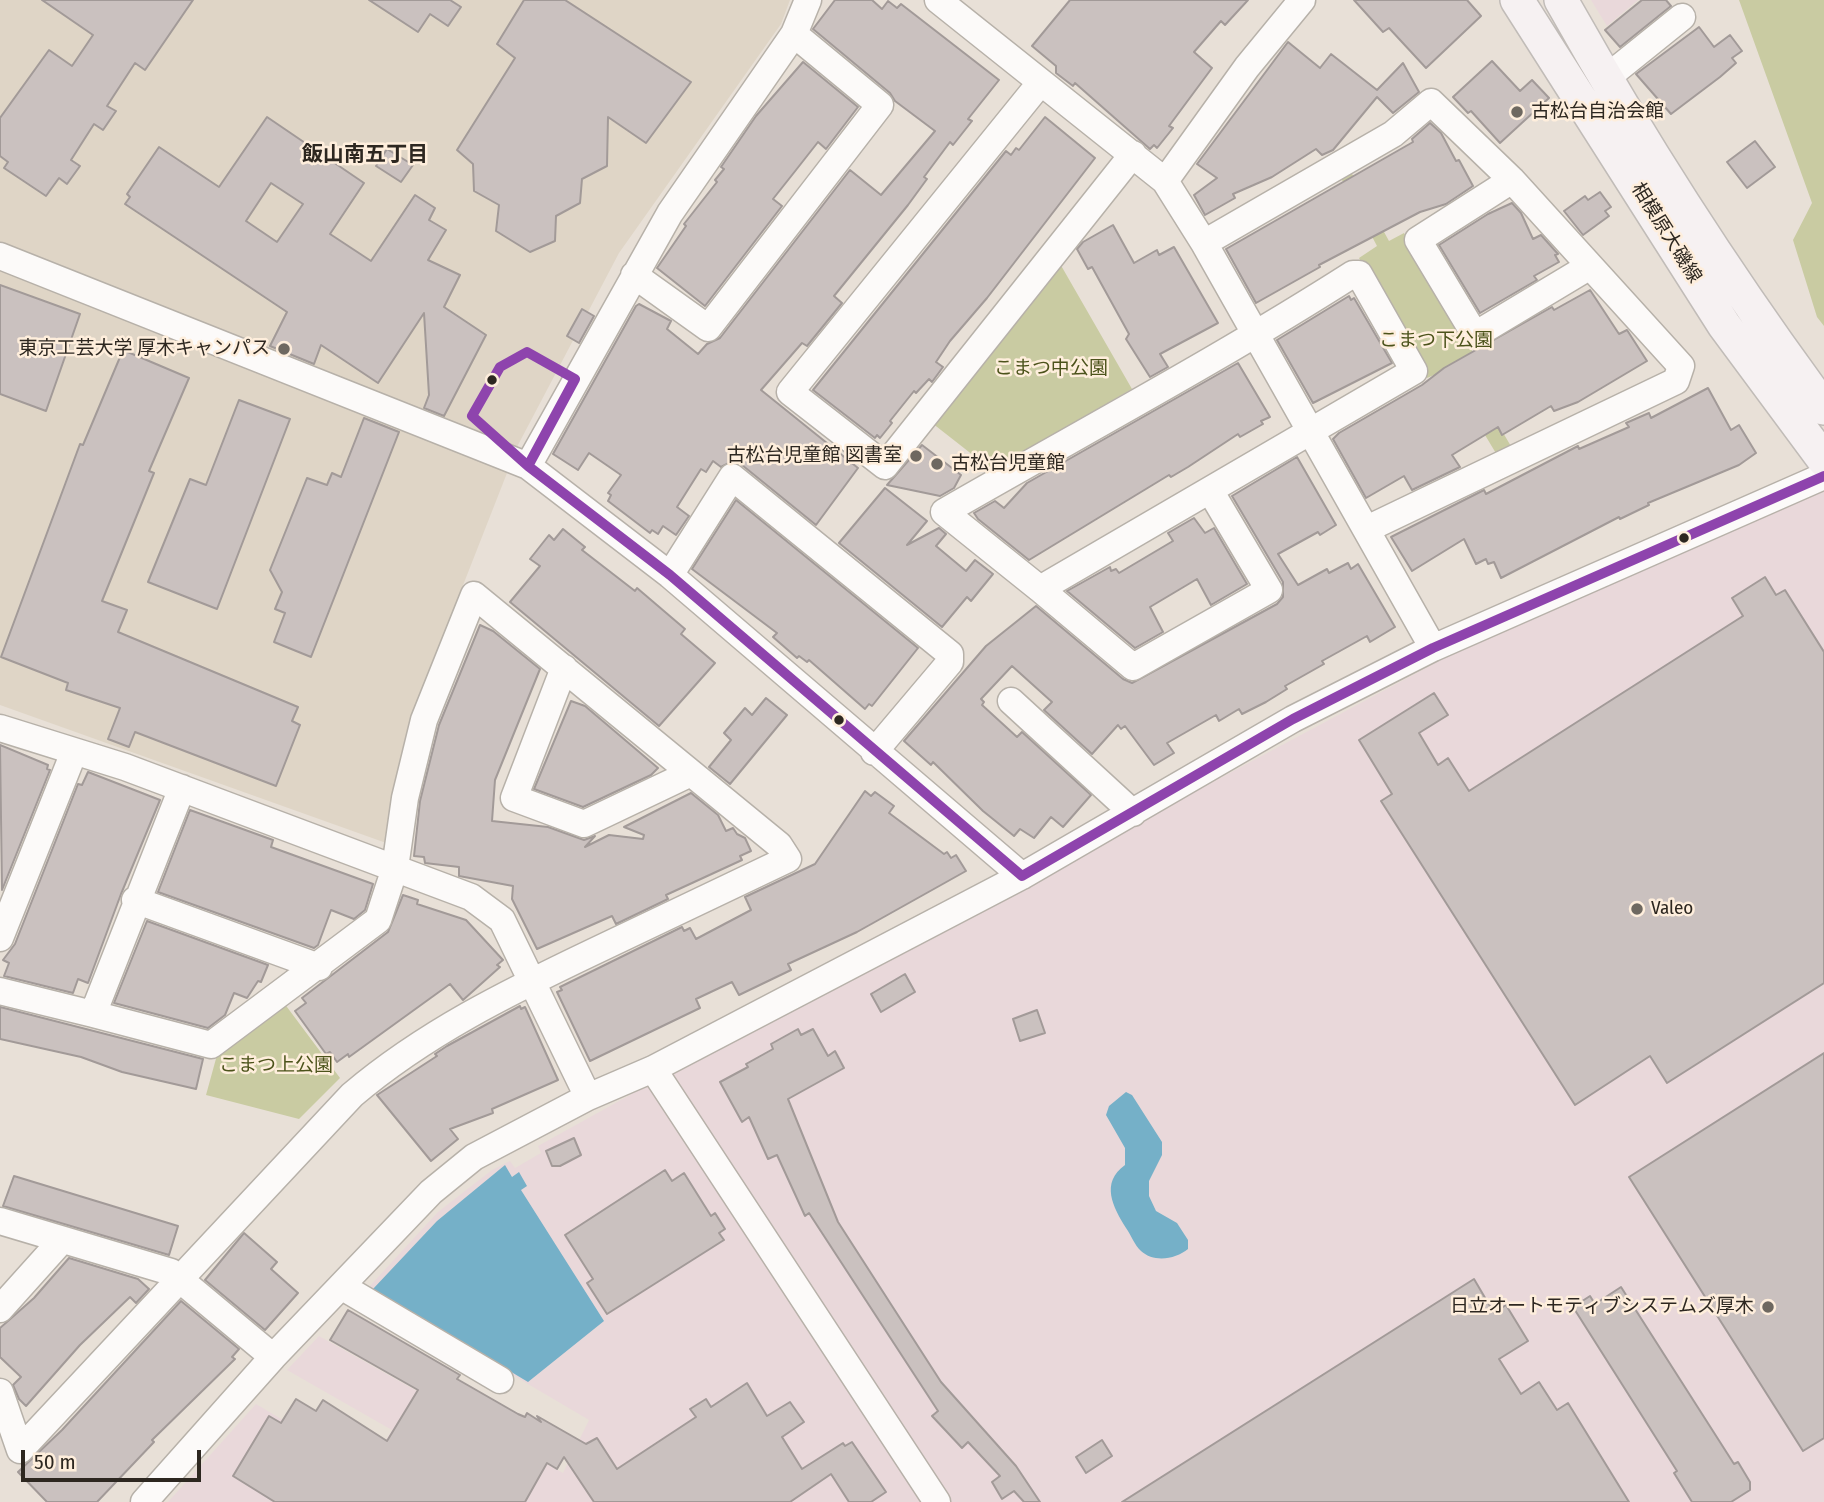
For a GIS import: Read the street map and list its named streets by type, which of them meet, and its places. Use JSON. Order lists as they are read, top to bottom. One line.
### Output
{"streets":{"main road":["相模原大磯線"]},"districts":["飯山南五丁目"],"parks":["こまつ下公園","こまつ中公園","こまつ上公園"],"places":["古松台自治会館","東京工芸大学 厚木キャンパス","古松台児童館 図書室","古松台児童館","Valeo","日立オートモティブシステムズ厚木"],"scale_bar":"50 m"}
